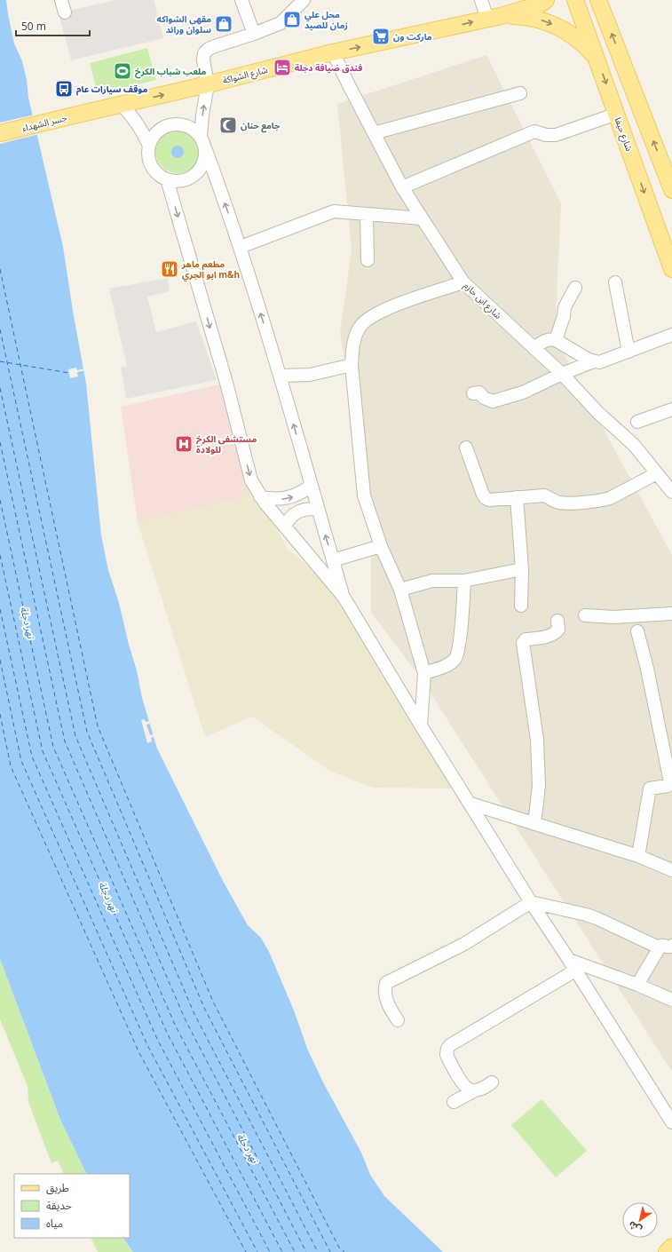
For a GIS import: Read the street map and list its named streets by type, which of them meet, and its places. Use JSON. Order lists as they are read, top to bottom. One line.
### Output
{"streets":{"main road":["شارع الشواكة","جسر الشهداء","شارع حيفا"],"street":["شارع ابن حازم"]},"crossings":[["شارع الشواكة","جسر الشهداء"],["شارع الشواكة","شارع ابن حازم"]],"one_way":["شارع الشواكة"],"water":["نهر دجلة"],"places":{"shop":["محل علي زمان للصيد","مقهى الشواكه سلوان ورائد"],"supermarket":["ماركت ون"],"hotel":["فندق ضيافة دجلة"],"sports":["ملعب شباب الكرخ"],"bus stop":["موقف سيارات عام"],"mosque":["جامع حنان"],"restaurant":["مطعم ماهر ابو الجري m&h"],"hospital":["مستشفى الكرخ للولادة"]},"legend":["طريق","حديقة","مياه"],"scale_bar":"50 m","north":"bottom left"}
